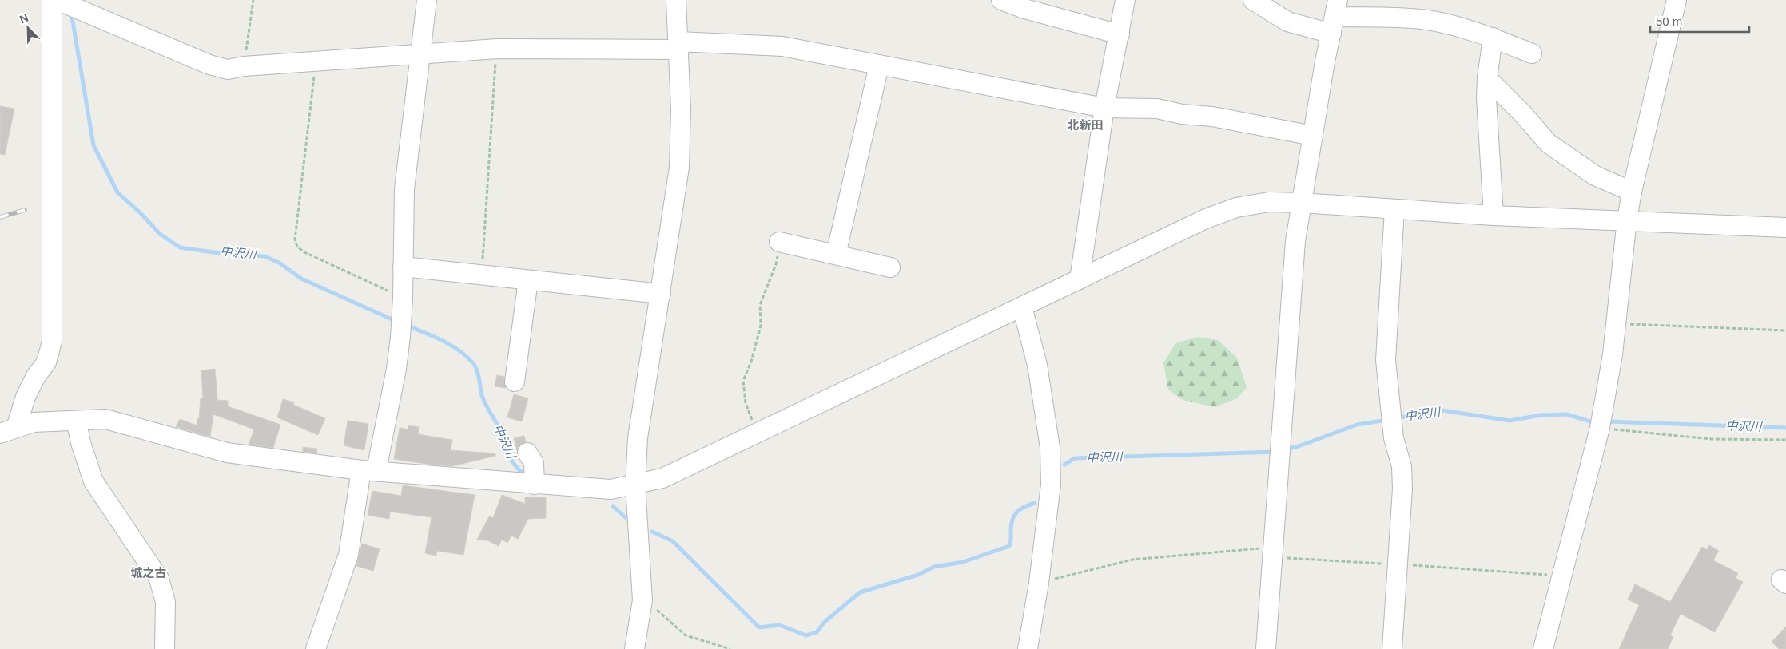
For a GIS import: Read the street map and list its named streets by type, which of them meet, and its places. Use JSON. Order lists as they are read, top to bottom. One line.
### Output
{"districts":["北新田","城之古"],"water":["中沢川"],"scale_bar":"50 m","north":"top left"}
